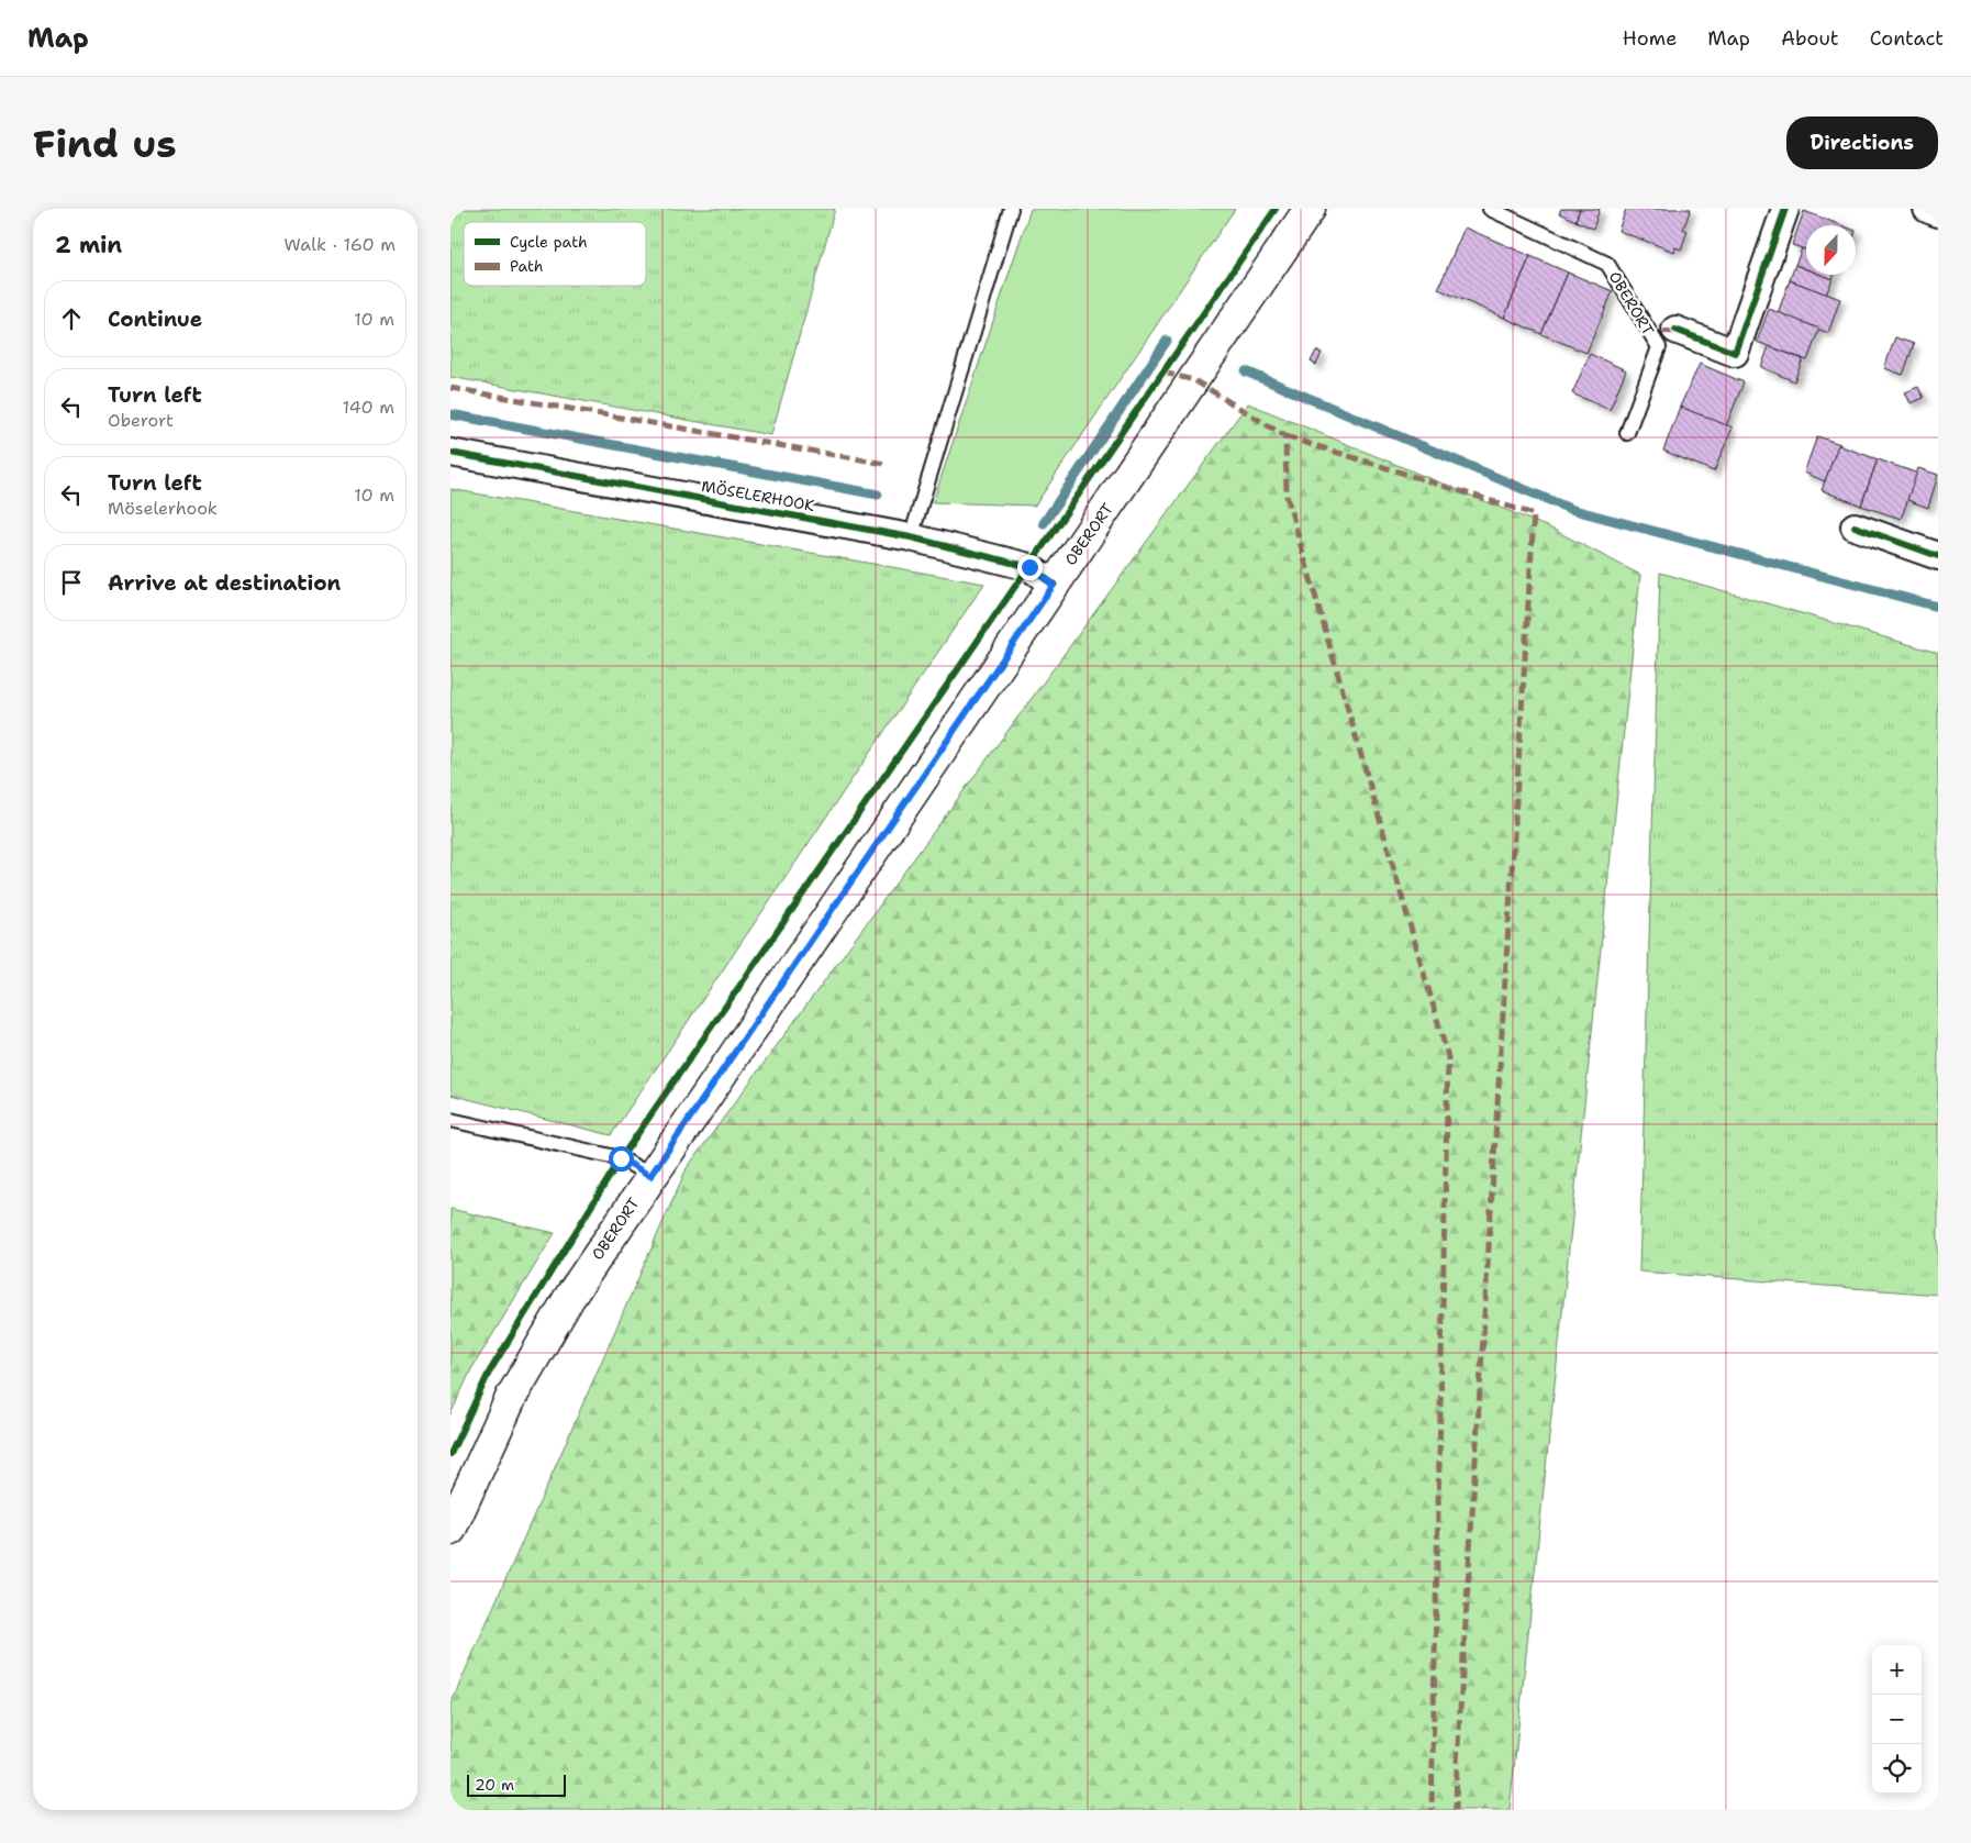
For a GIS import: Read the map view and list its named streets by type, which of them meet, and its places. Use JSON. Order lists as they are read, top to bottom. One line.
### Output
{"streets":{"main road":["OBERORT"],"street":["MÖSELERHOOK"]},"crossings":[["OBERORT","MÖSELERHOOK"]],"legend":["Cycle path","Path"],"scale_bar":"20 m","north":"bottom","page":{"header":"Map","nav":["Home","Map","About","Contact"],"buttons":"Directions","title":"Find us","heading":["2 min","Walk · 160 m"],"list":[["Continue","10 m"],["Turn left","Oberort","140 m"],["Turn left","Möselerhook","10 m"],"Arrive at destination"],"map_buttons":["+","−"],"scale":"20 m"}}
